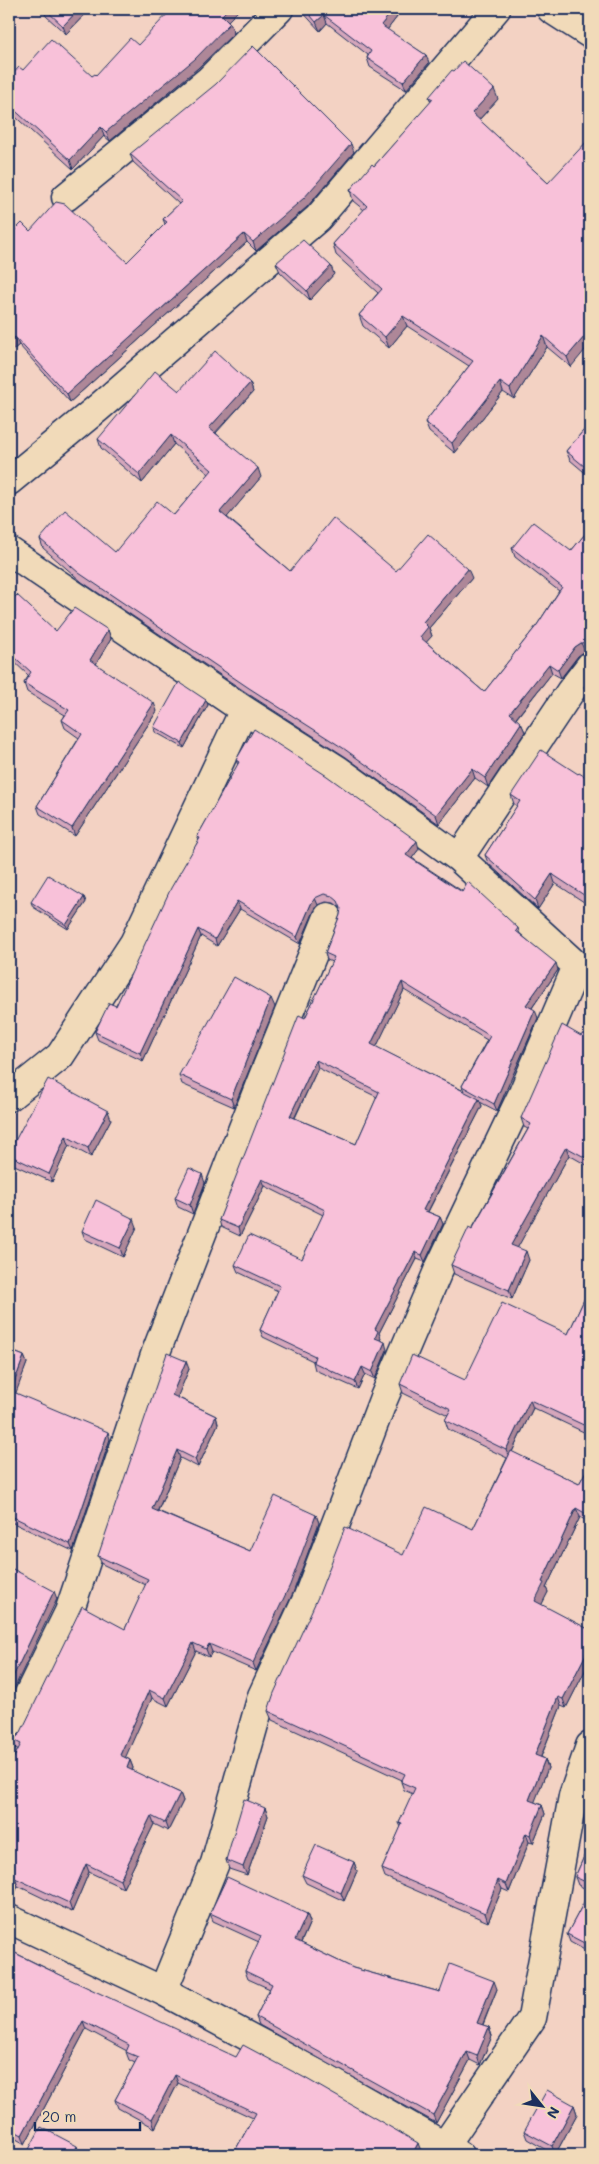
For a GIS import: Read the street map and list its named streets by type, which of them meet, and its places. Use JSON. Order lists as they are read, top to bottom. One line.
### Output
{"scale_bar":"20 m","north":"bottom right"}
